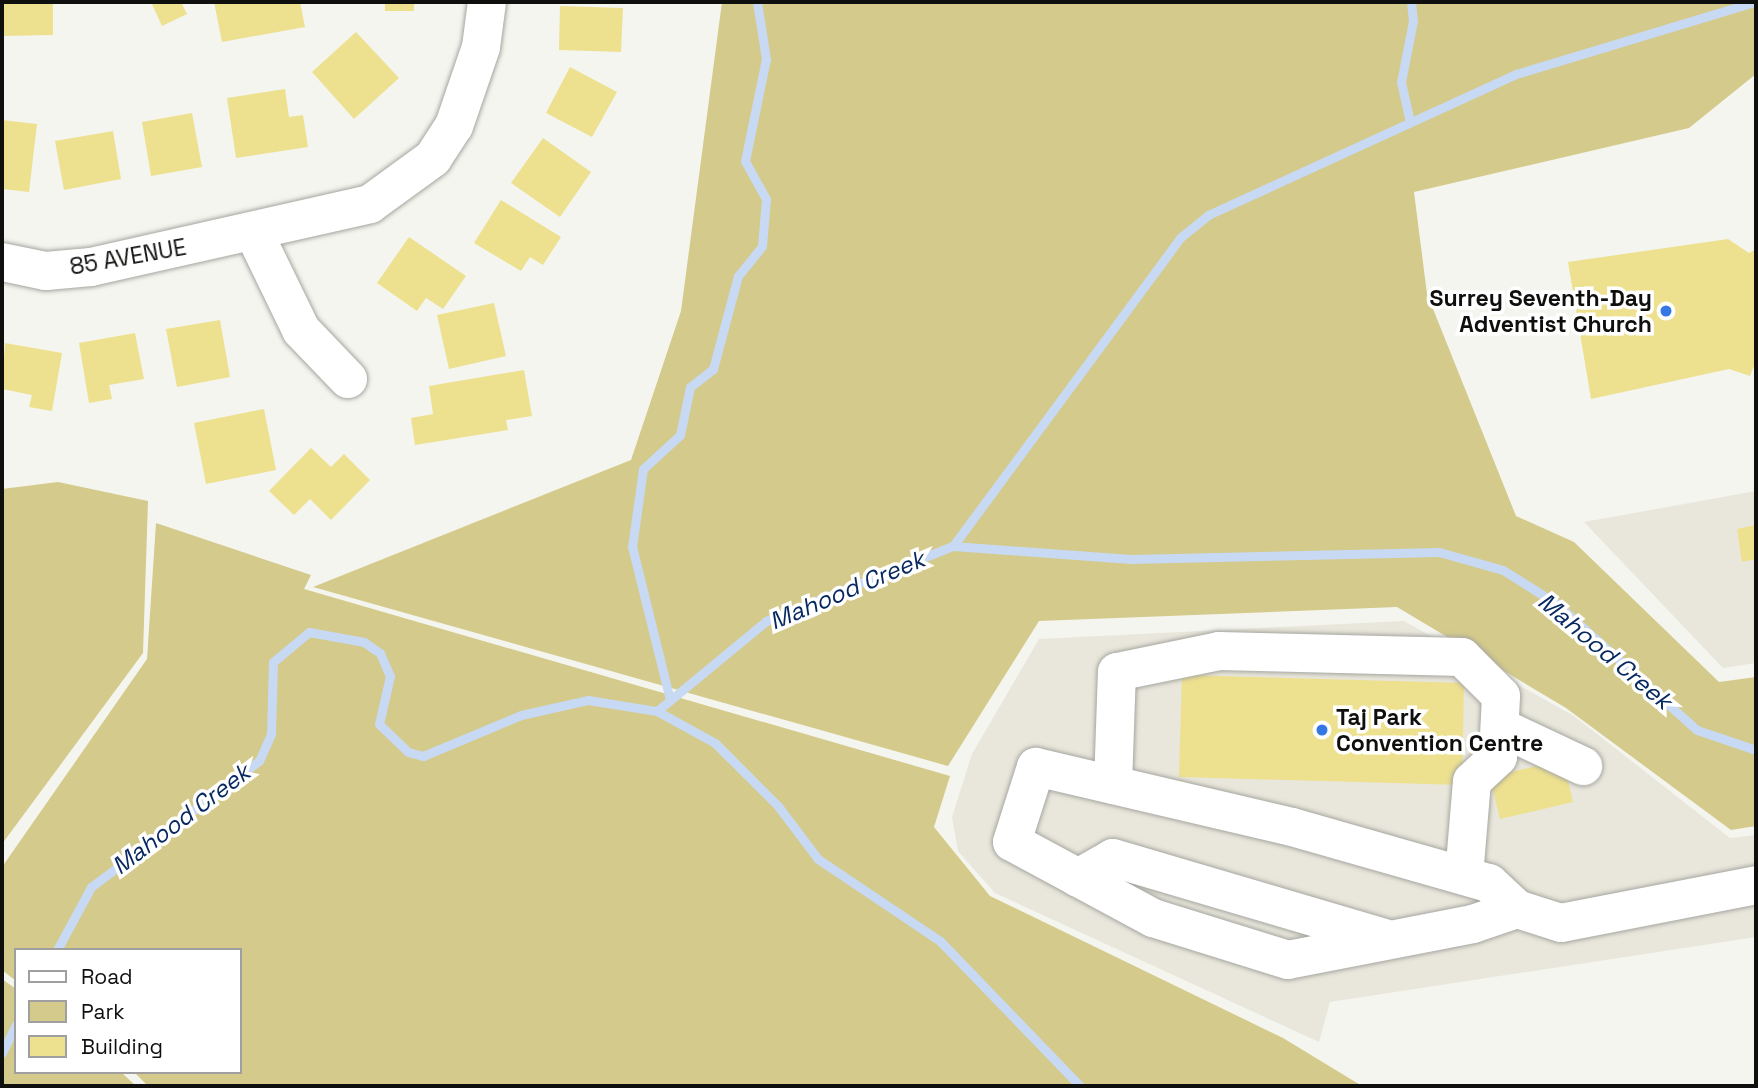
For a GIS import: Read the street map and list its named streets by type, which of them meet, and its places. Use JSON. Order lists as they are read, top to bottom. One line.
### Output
{"streets":{"street":["85 AVENUE"]},"water":["Mahood Creek"],"places":["Surrey Seventh-Day Adventist Church","Taj Park Convention Centre"],"legend":["Road","Park","Building"]}
